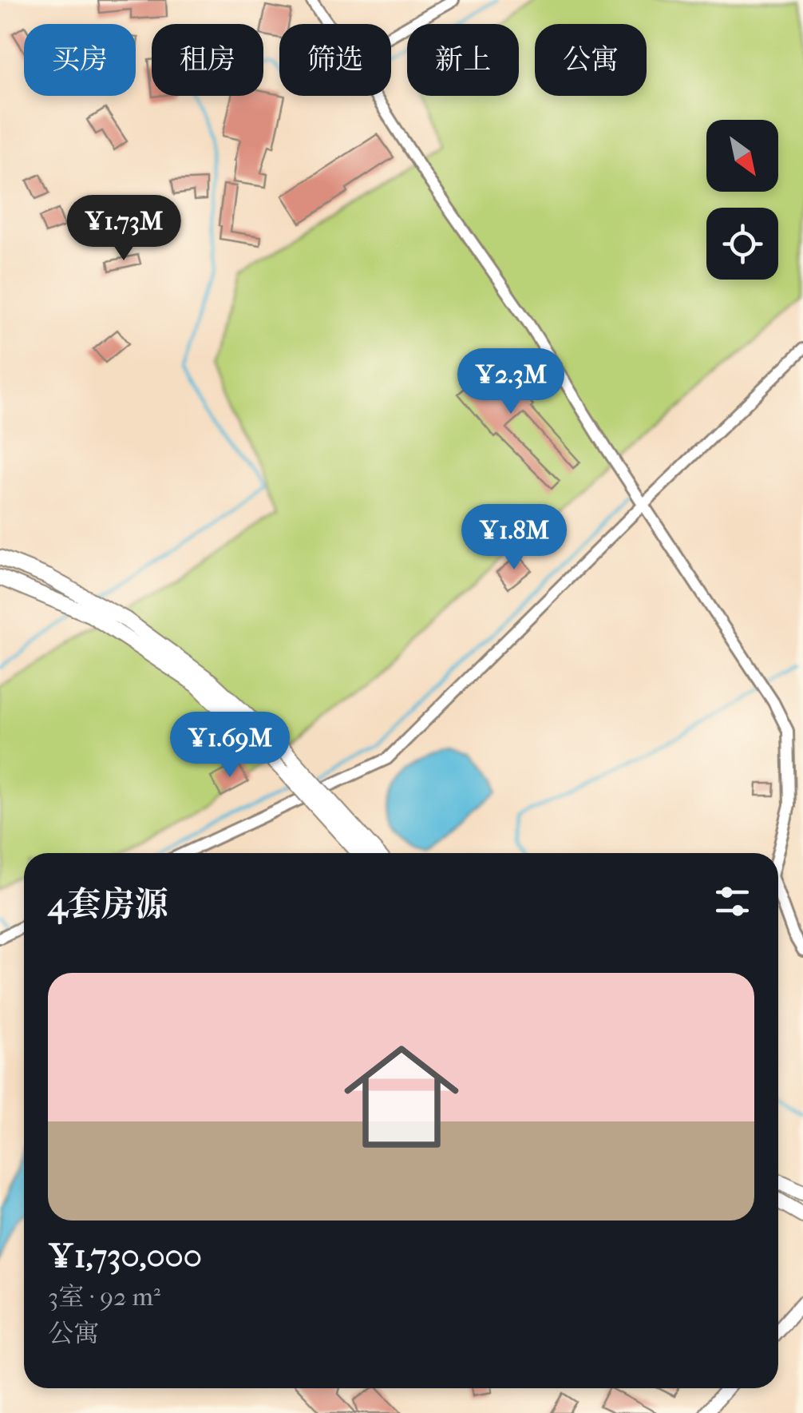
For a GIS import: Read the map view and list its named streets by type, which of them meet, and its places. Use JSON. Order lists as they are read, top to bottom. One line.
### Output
{"north":"bottom right","page":{"chip":["买房","租房","筛选","新上","公寓"],"price":["¥1.73M","¥2.3M","¥1.8M","¥1.69M"],"heading":"4套房源","list":[{"name":"¥1,730,000","note":"3室 · 92 m² · 公寓"}]}}
